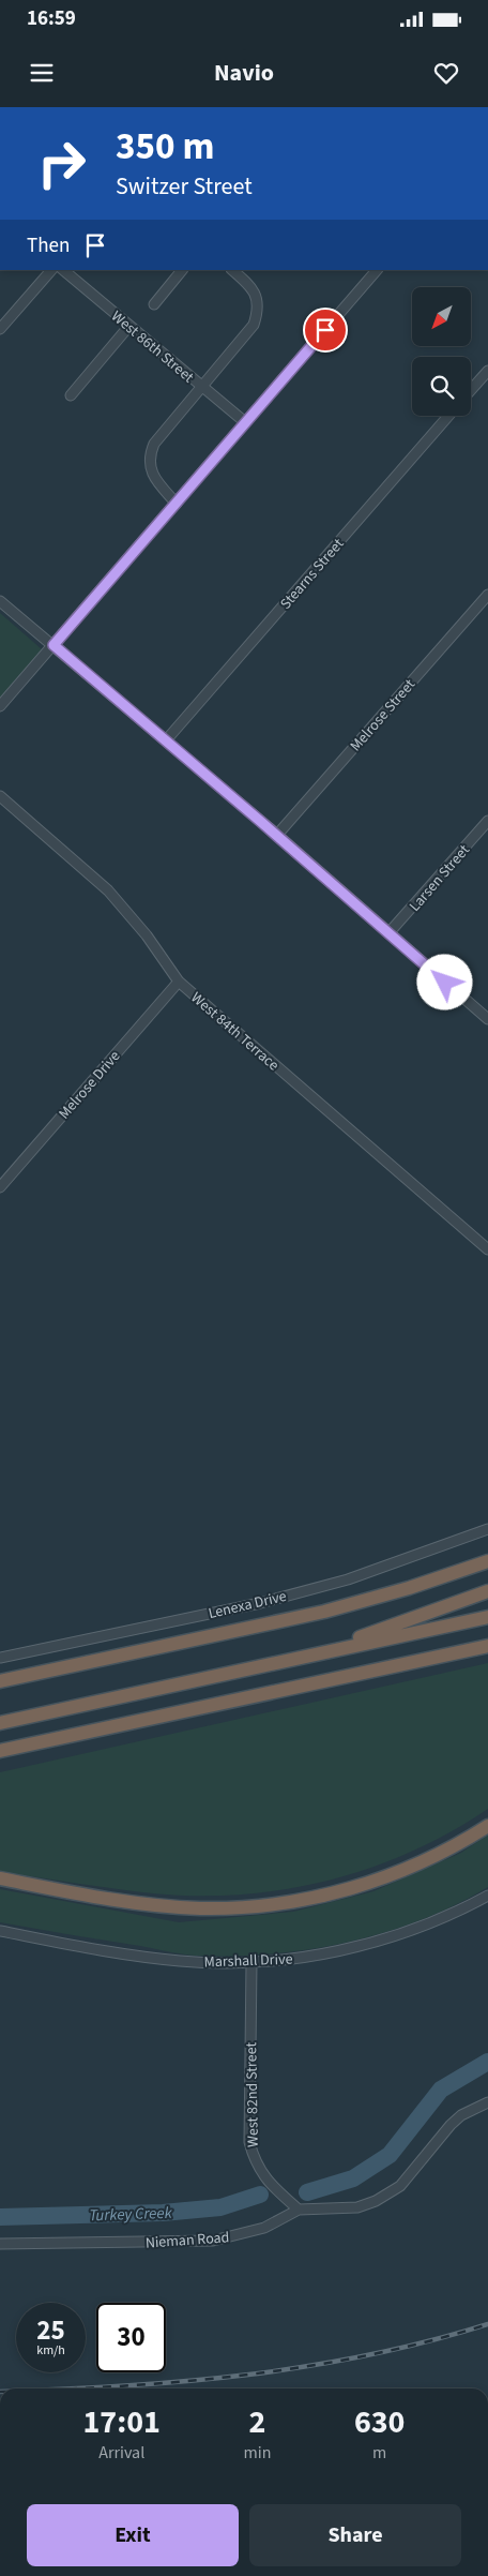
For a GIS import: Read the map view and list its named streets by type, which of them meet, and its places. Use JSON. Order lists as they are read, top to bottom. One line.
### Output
{"streets":{"street":["West 86th Street","Stearns Street","Melrose Street","Larsen Street","West 84th Terrace","Melrose Drive","Lenexa Drive","Marshall Drive","West 82nd Street","Nieman Road"]},"crossings":[["West 84th Terrace","Melrose Drive"],["Marshall Drive","West 82nd Street"],["West 82nd Street","Nieman Road"]],"water":["Turkey Creek"],"north":"bottom left","page":{"status":"16:59","header":"Navio","turn":["350 m","Switzer Street"],"then":"Then","speed":"25 km/h","limit":"30","eta":["17:01","Arrival","2","min","630","m"],"buttons":["Exit","Share"]}}
